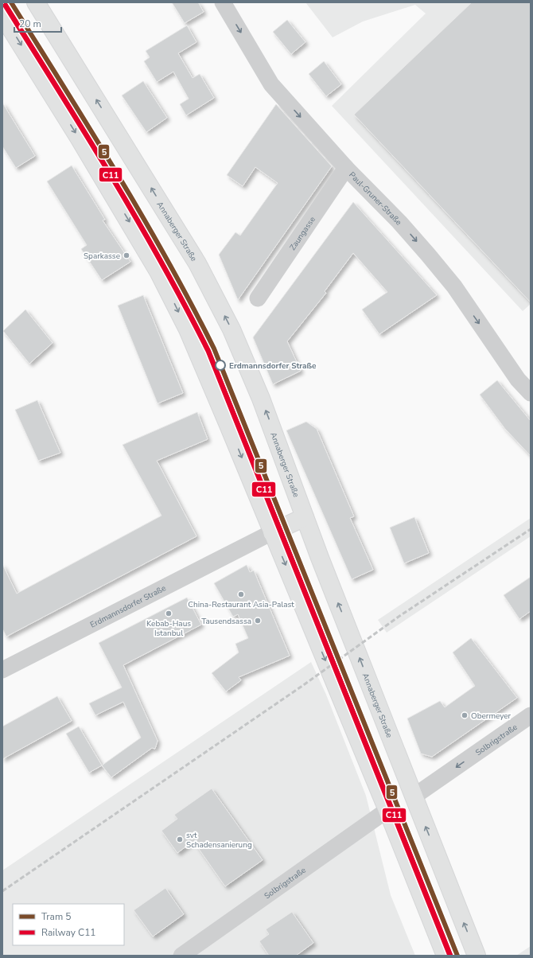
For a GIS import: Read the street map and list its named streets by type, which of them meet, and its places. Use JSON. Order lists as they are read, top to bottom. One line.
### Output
{"streets":{"main road":["Annaberger Straße","Erdmannsdorfer Straße"],"street":["Paul-Gruner-Straße","Zaungasse","Solbrigstraße"]},"crossings":[["Paul-Gruner-Straße","Zaungasse"],["Annaberger Straße","Erdmannsdorfer Straße"],["Annaberger Straße","Solbrigstraße"]],"one_way":["Paul-Gruner-Straße","Solbrigstraße"],"places":["Sparkasse","Erdmannsdorfer Straße","China-Restaurant Asia-Palast","Kebab-Haus Istanbul","Tausendsassa","Obermeyer","svt Schadensanierung"],"lines":["tram line 5","rail line C11"],"legend":["Tram 5","Railway C11"],"scale_bar":"20 m"}
